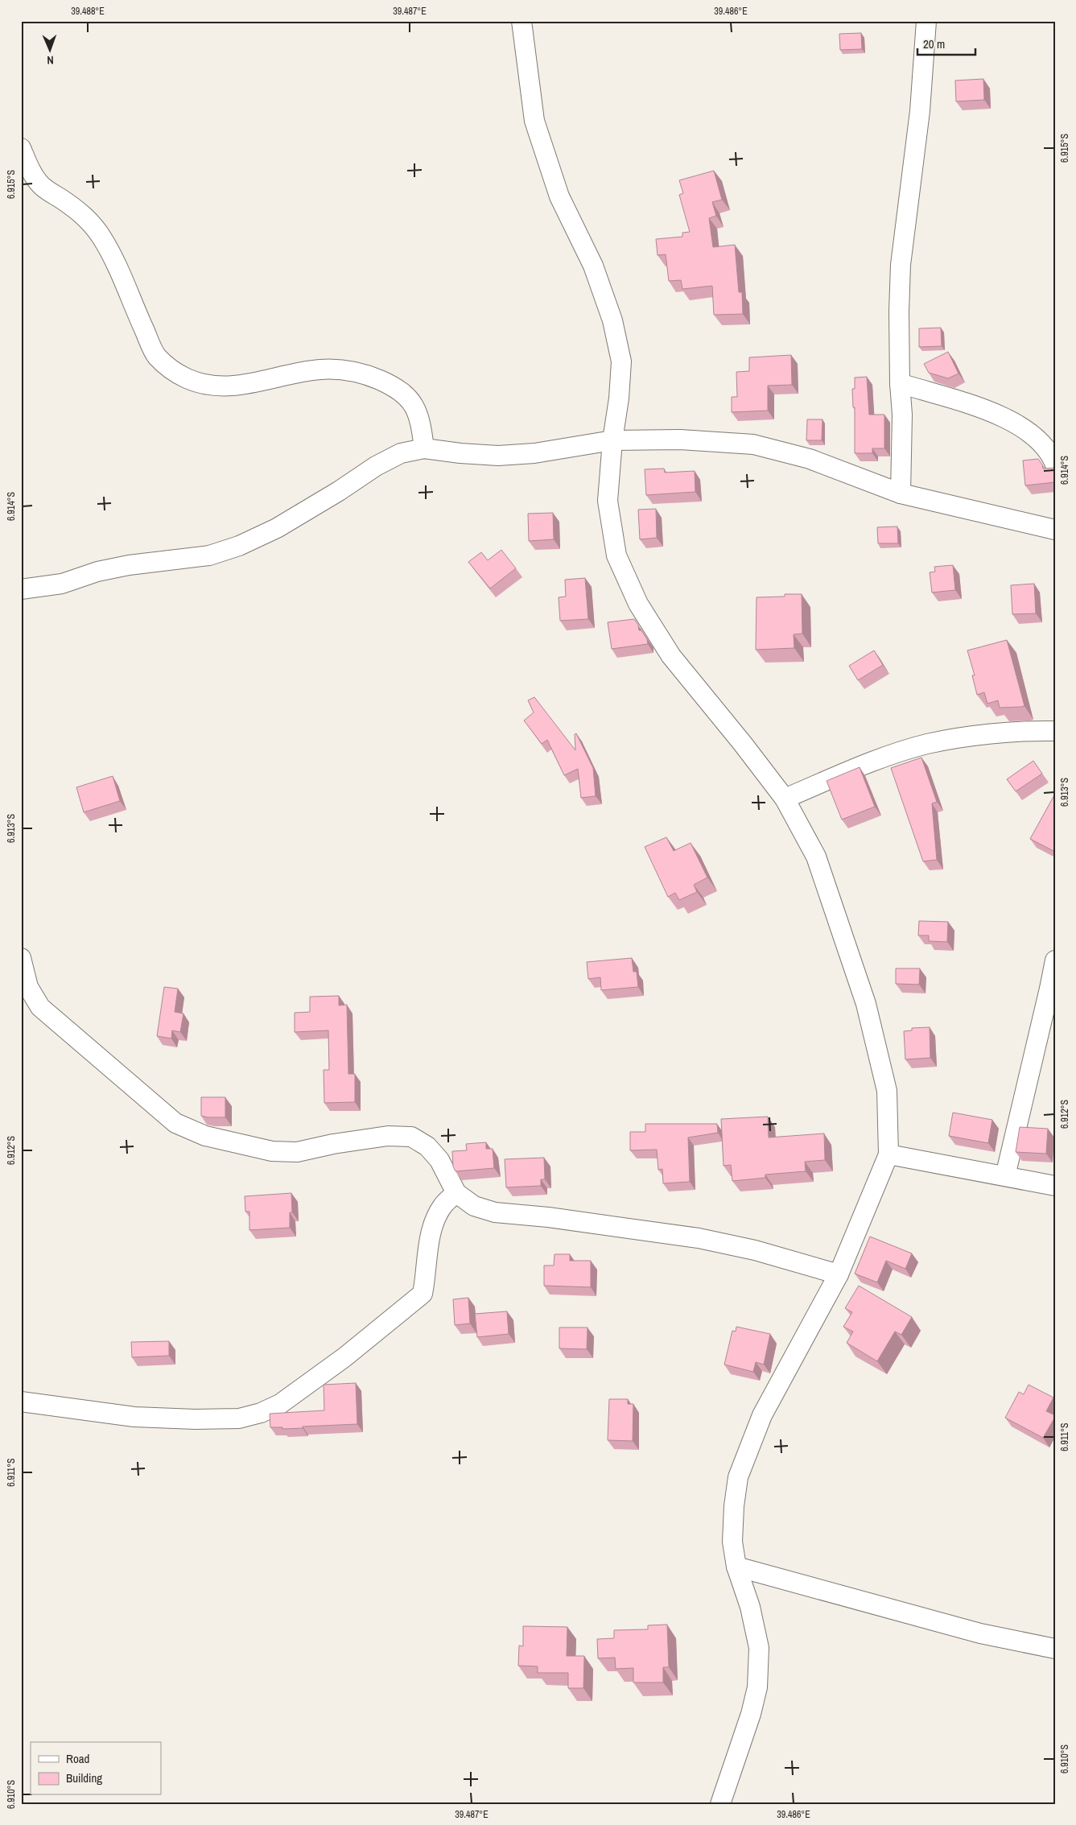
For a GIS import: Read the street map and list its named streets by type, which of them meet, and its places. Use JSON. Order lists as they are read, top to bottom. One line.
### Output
{"legend":["Road","Building"],"scale_bar":"20 m","north":"bottom","coordinates":["39.488°E","39.487°E","39.486°E","6.915°S","6.914°S","6.913°S","6.912°S","6.911°S","6.910°S"]}
